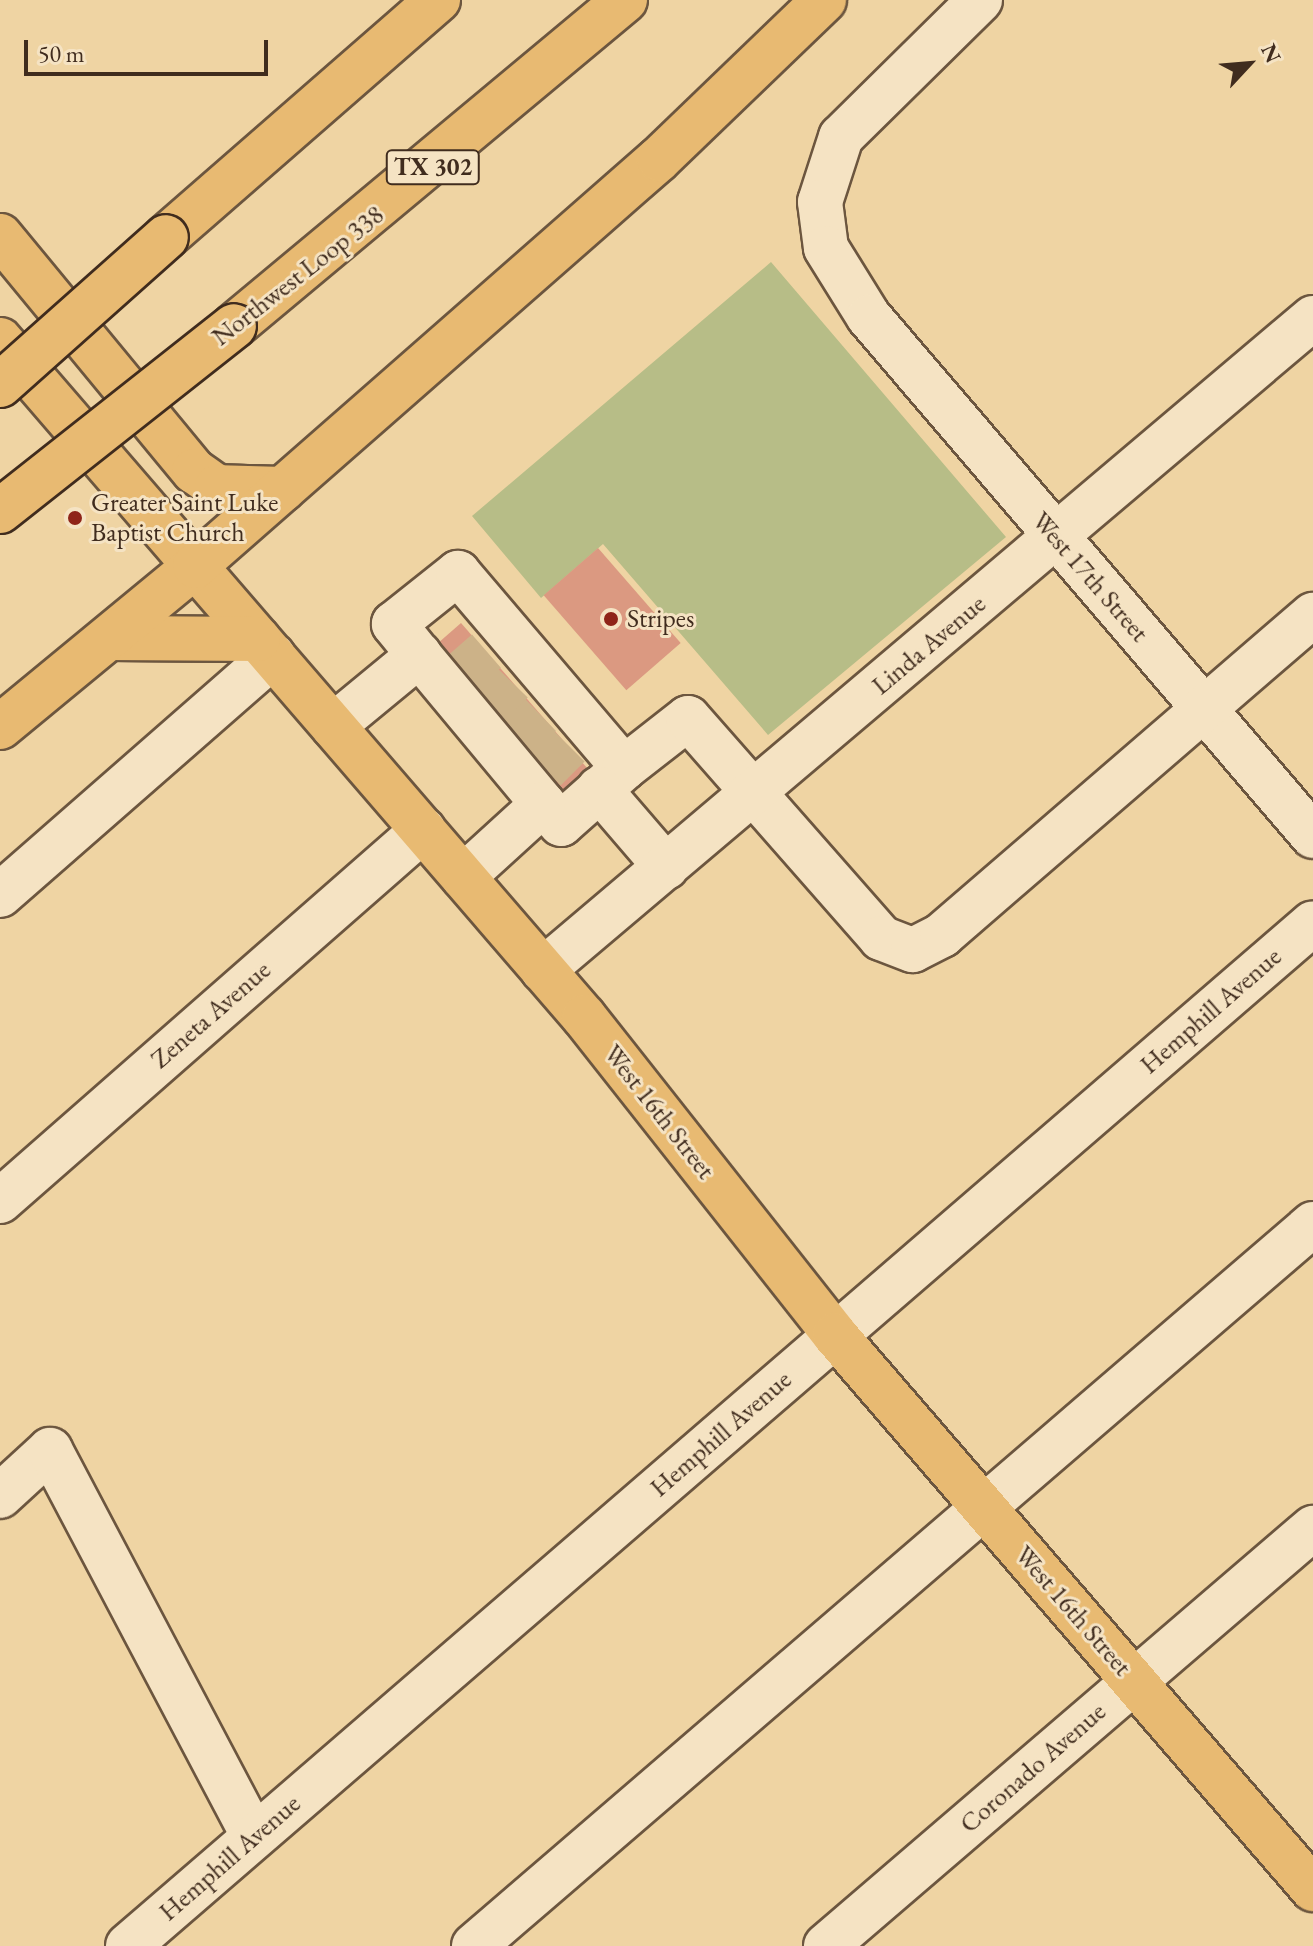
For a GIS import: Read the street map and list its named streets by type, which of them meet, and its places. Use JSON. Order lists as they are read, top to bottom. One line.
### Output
{"streets":{"main road":["TX 302","Northwest Loop 338","West 16th Street"],"street":["West 17th Street","Linda Avenue","Hemphill Avenue","Zeneta Avenue","Coronado Avenue"]},"crossings":[["West 17th Street","Linda Avenue"],["Linda Avenue","West 16th Street"],["Hemphill Avenue","West 16th Street"],["Zeneta Avenue","West 16th Street"],["West 16th Street","Coronado Avenue"]],"places":["Greater Saint Luke Baptist Church","Stripes"],"scale_bar":"50 m","north":"top right"}
